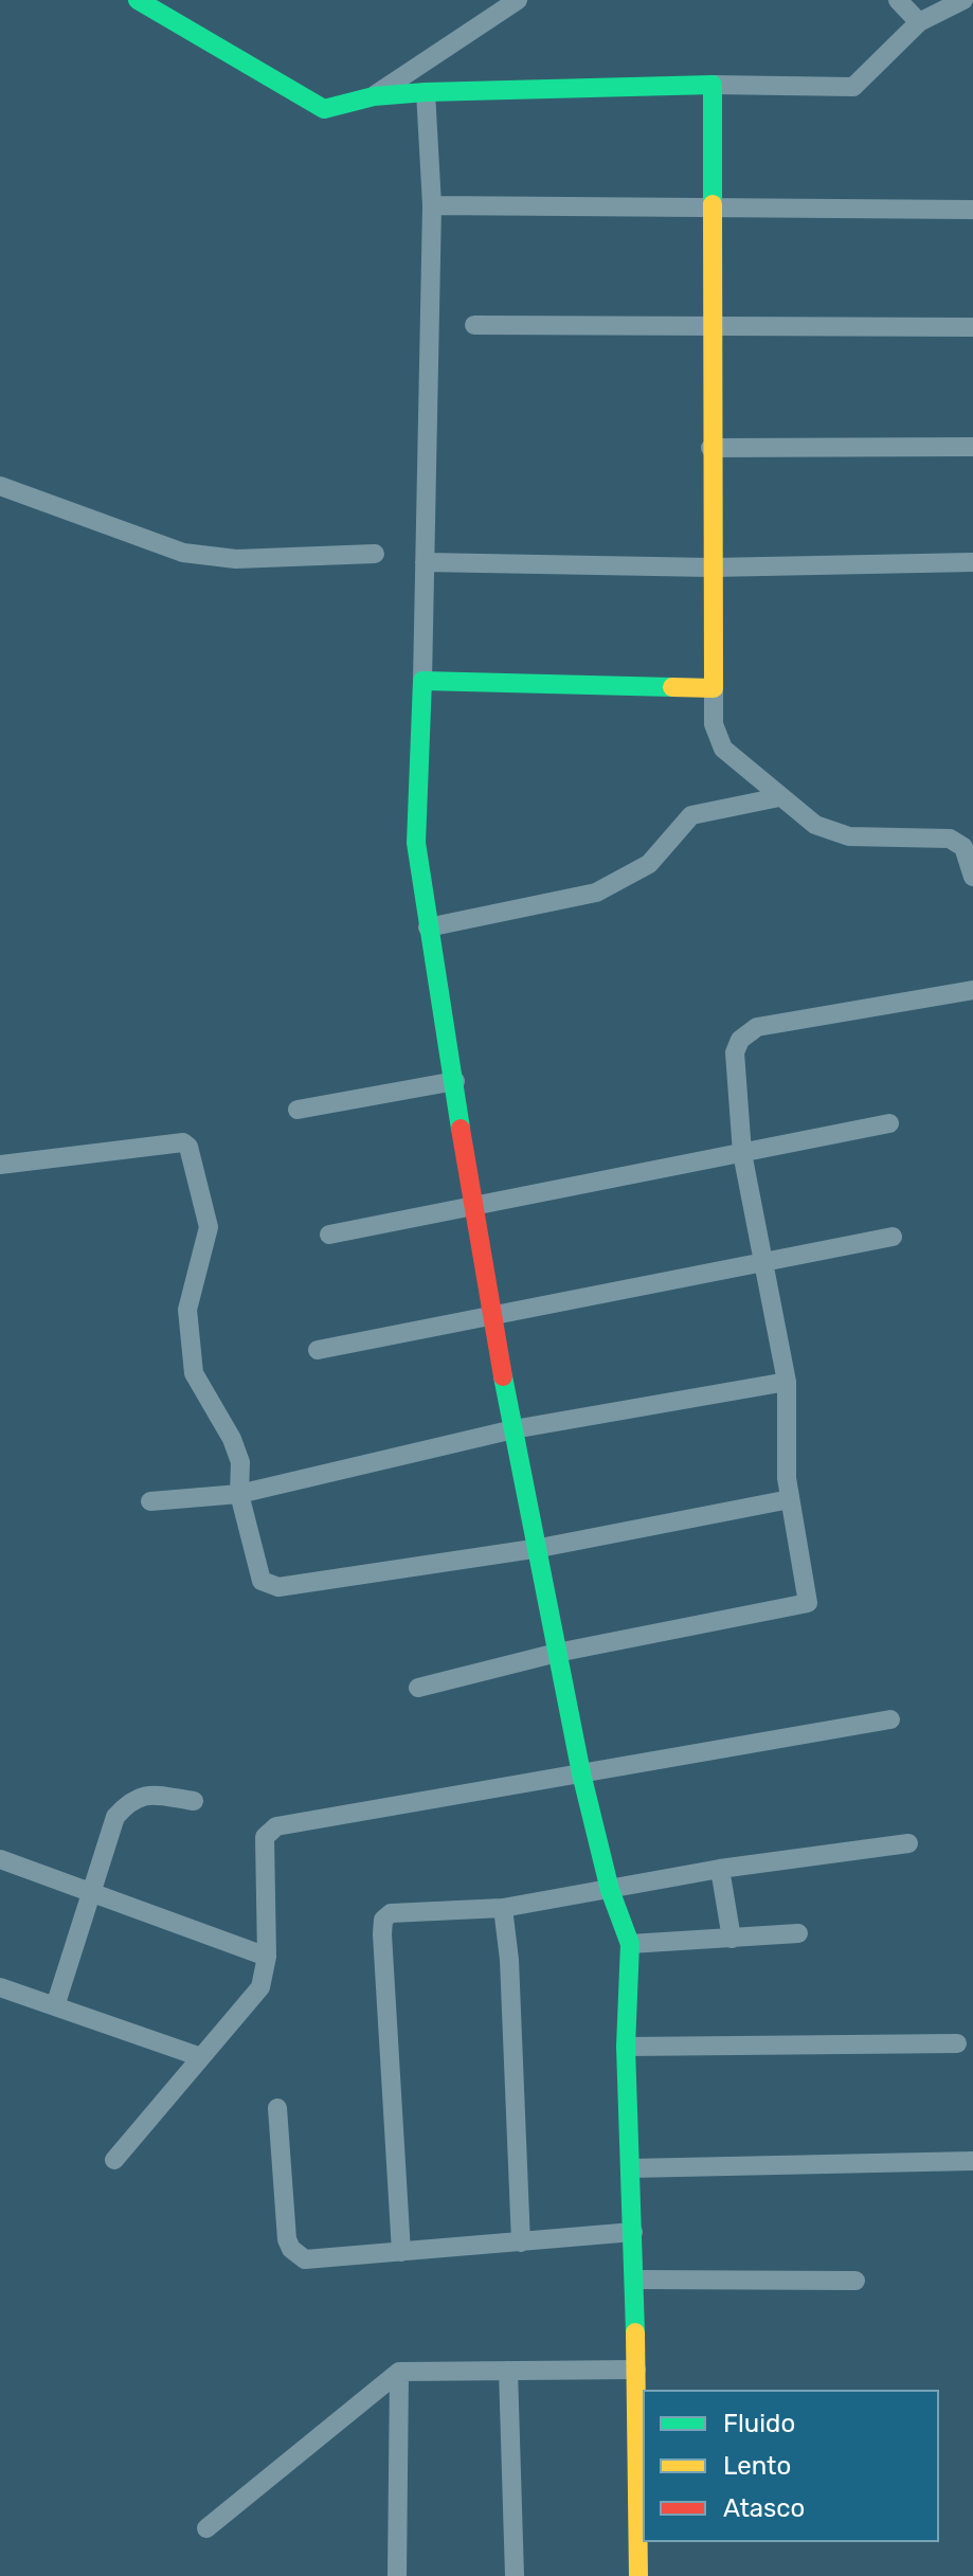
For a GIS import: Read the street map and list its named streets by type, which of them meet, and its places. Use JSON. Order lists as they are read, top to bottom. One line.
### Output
{"legend":["Fluido","Lento","Atasco"]}
